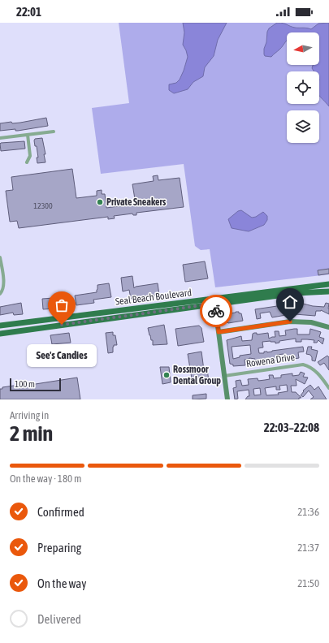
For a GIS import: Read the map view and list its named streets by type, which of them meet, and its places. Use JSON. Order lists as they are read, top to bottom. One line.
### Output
{"streets":{"main road":["Seal Beach Boulevard"],"street":["Rowena Drive"]},"places":["Private Sneakers","See's Candies","Rossmoor Dental Group"],"house_numbers":["12300"],"scale_bar":"100 m","north":"left","page":{"status":"22:01","bubble":"See's Candies","scale":"100 m","heading":["2 min","Arriving in","22:03–22:08"],"bar":"On the way · 180 m","list":[["Confirmed","21:36"],["Preparing","21:37"],["On the way","21:50"],"Delivered"]}}
